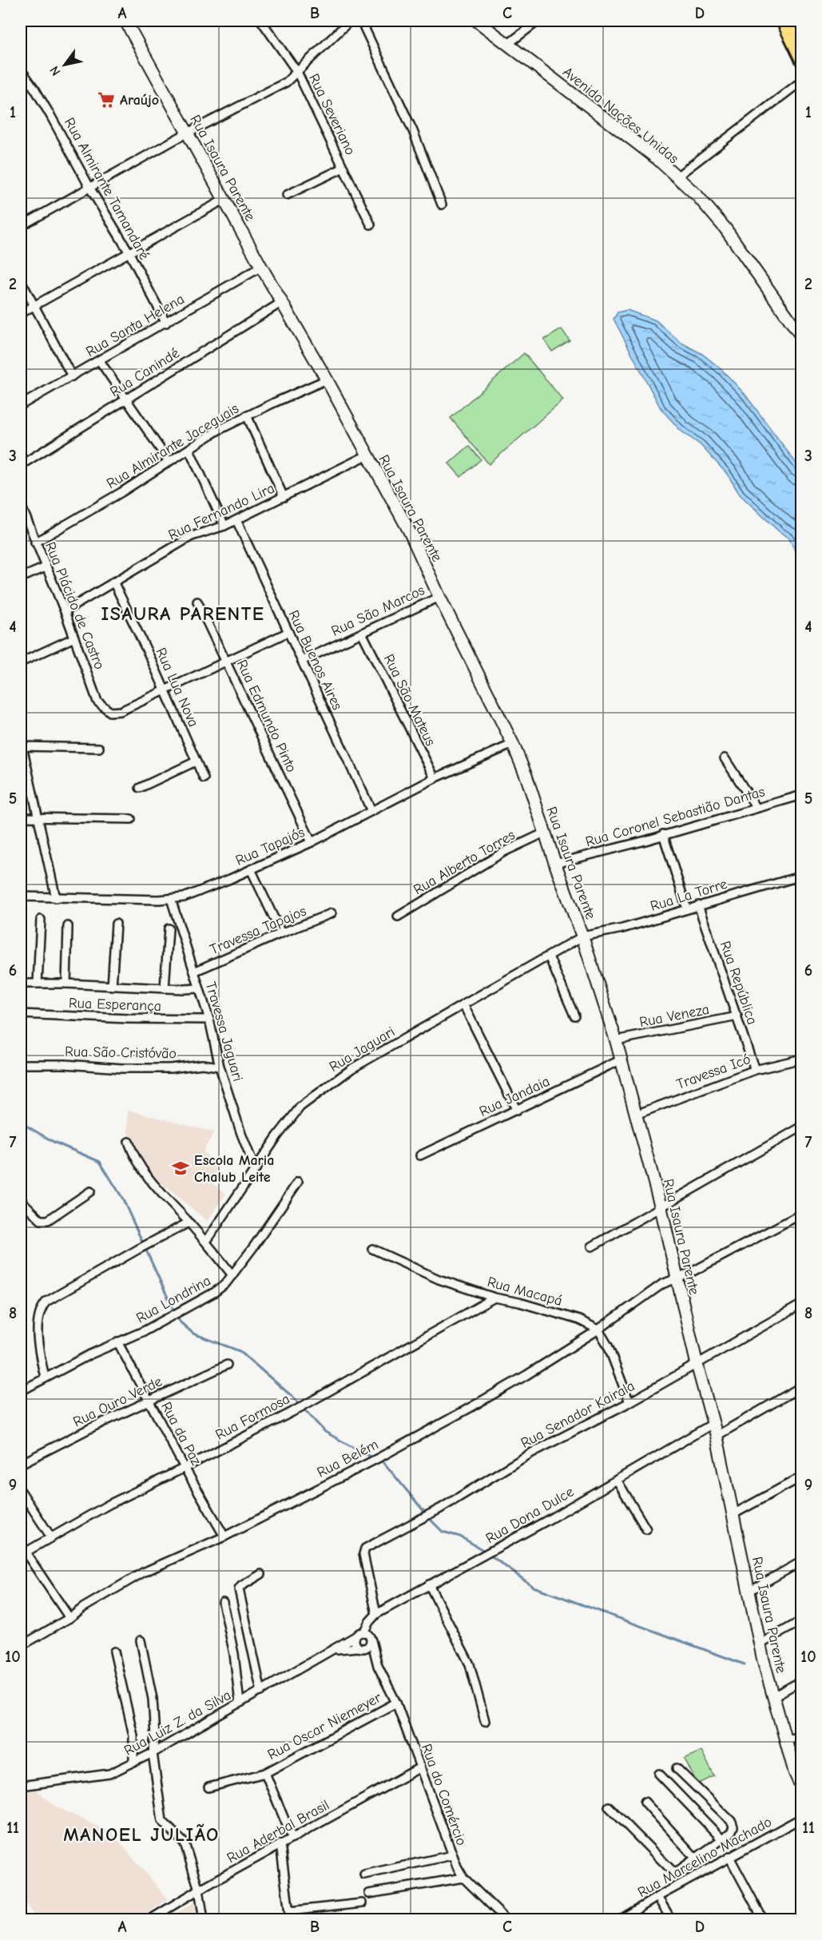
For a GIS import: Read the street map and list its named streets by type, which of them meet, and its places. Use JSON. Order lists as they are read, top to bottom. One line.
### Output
{"streets":{"street":["Rua Severiano","Avenida Nações Unidas","Rua Isaura Parente","Rua Almirante Tamandaré","Rua Santa Helena","Rua Canindé","Rua Almirante Jaceguais","Rua Fernando Lira","Rua Plácido de Castro","Rua São Marcos","Rua Buenos Aires","Rua Lua Nova","Rua São Mateus","Rua Edmundo Pinto","Rua Coronel Sebastião Dantas","Rua Tapajós","Rua Alberto Torres","Rua La Torre","Travessa Tapajos","Rua República","Rua Esperança","Rua Veneza","Travessa Jaguari","Rua Jaguari","Rua São Cristóvão","Travessa Icó","Rua Jandaia","Rua Macapá","Rua Londrina","Rua Ouro Verde","Rua Senador Kairala","Rua Formosa","Rua da Paz","Rua Belém","Rua Dona Dulce","Rua Luiz Z. da Silva","Rua Oscar Niemeyer","Rua do Comércio","Rua Aderbal Brasil","Rua Marcelino Machado"]},"crossings":[["Rua Isaura Parente","Rua Santa Helena"],["Rua Isaura Parente","Rua Canindé"],["Rua Isaura Parente","Rua Almirante Jaceguais"],["Rua Isaura Parente","Rua Fernando Lira"],["Rua Isaura Parente","Rua São Marcos"],["Rua Isaura Parente","Rua Coronel Sebastião Dantas"],["Rua Isaura Parente","Rua Tapajós"],["Rua Isaura Parente","Rua Alberto Torres"],["Rua Isaura Parente","Rua La Torre"],["Rua Isaura Parente","Rua Veneza"],["Rua Isaura Parente","Rua Jaguari"],["Rua Isaura Parente","Travessa Icó"],["Rua Isaura Parente","Rua Jandaia"],["Rua Isaura Parente","Rua Senador Kairala"],["Rua Isaura Parente","Rua Belém"],["Rua Isaura Parente","Rua Dona Dulce"],["Rua Almirante Tamandaré","Rua Santa Helena"],["Rua Almirante Jaceguais","Rua Plácido de Castro"],["Rua Fernando Lira","Rua Plácido de Castro"],["Rua Fernando Lira","Rua Buenos Aires"],["Rua Fernando Lira","Rua Lua Nova"],["Rua Plácido de Castro","Rua Lua Nova"],["Rua São Marcos","Rua Buenos Aires"],["Rua São Marcos","Rua São Mateus"],["Rua Buenos Aires","Rua Tapajós"],["Rua São Mateus","Rua Tapajós"],["Rua Edmundo Pinto","Rua Tapajós"],["Rua Tapajós","Travessa Jaguari"],["Rua La Torre","Rua República"],["Rua La Torre","Rua Jaguari"],["Travessa Tapajos","Travessa Jaguari"],["Rua República","Rua Veneza"],["Rua República","Travessa Icó"],["Rua Esperança","Travessa Jaguari"],["Travessa Jaguari","Rua Jaguari"],["Travessa Jaguari","Rua São Cristóvão"],["Rua Macapá","Rua Formosa"],["Rua Macapá","Rua Belém"],["Rua Londrina","Rua da Paz"],["Rua Ouro Verde","Rua da Paz"],["Rua Senador Kairala","Rua Dona Dulce"],["Rua Formosa","Rua da Paz"],["Rua da Paz","Rua Belém"],["Rua Dona Dulce","Rua Luiz Z. da Silva"],["Rua Dona Dulce","Rua do Comércio"],["Rua Luiz Z. da Silva","Rua do Comércio"],["Rua Oscar Niemeyer","Rua do Comércio"],["Rua do Comércio","Rua Aderbal Brasil"]],"districts":["ISAURA PARENTE","MANOEL JULIÃO"],"places":{"supermarket":["Araújo"],"school or university":["Escola Maria Chalub Leite"]},"north":"bottom left","grid":{"columns":["A","B","C","D"],"rows":["1","2","3","4","5","6","7","8","9","10","11"]}}
